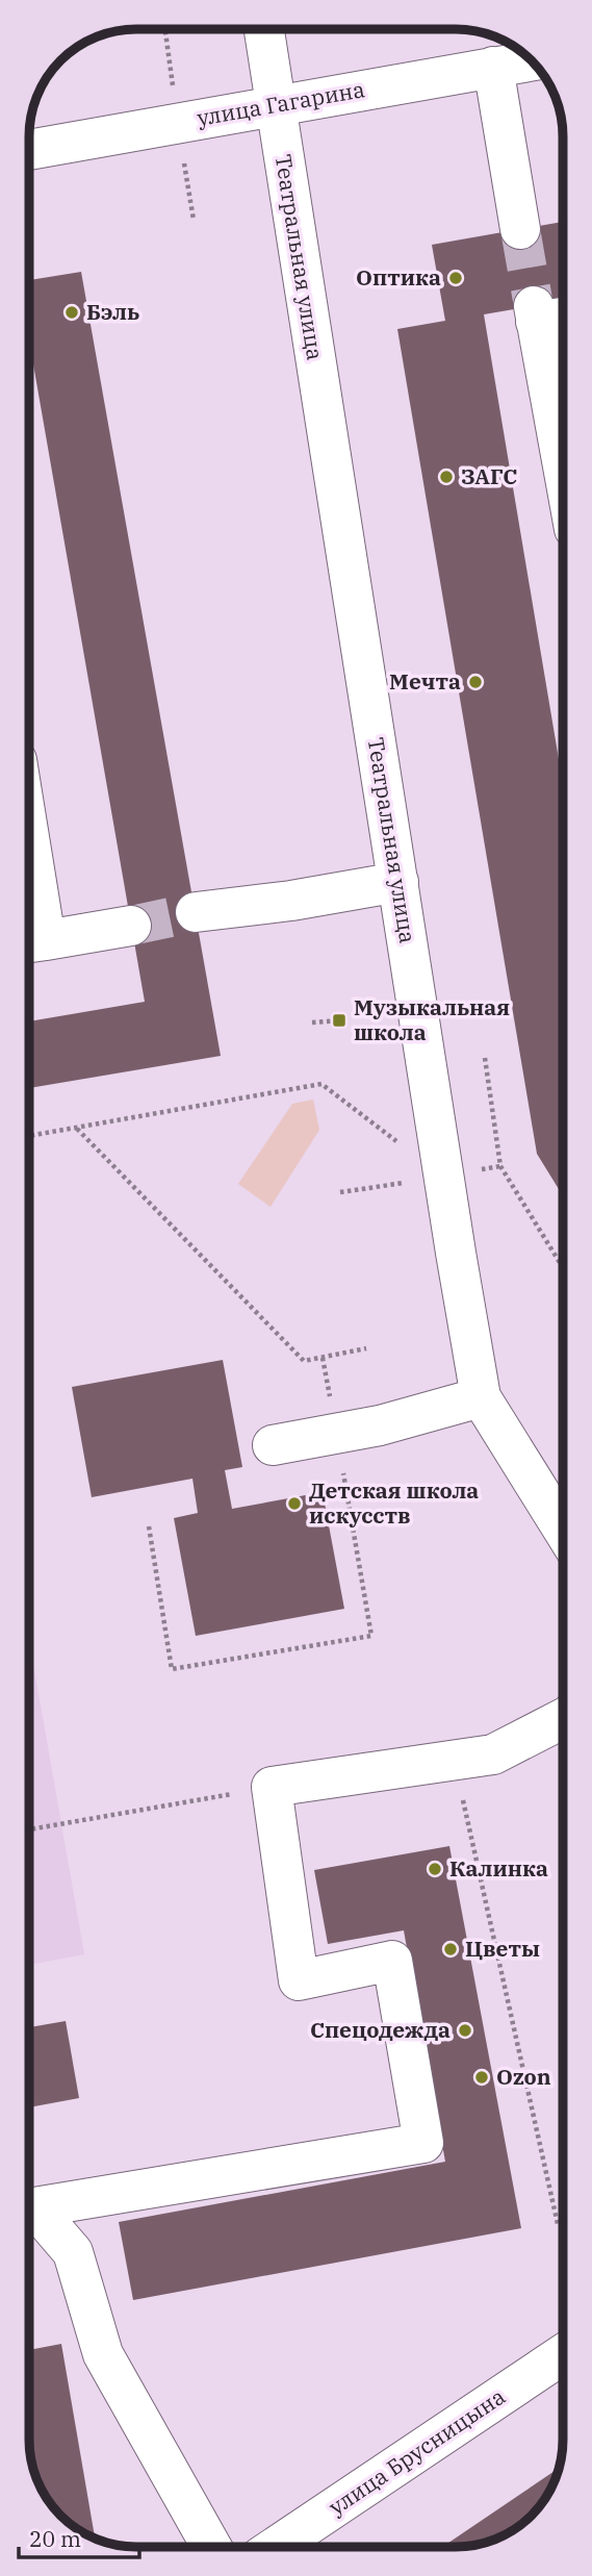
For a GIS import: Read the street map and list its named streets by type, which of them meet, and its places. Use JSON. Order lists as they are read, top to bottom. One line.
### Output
{"streets":{"street":["улица Гагарина","Театральная улица","улица Брусницына"]},"crossings":[["улица Гагарина","Театральная улица"]],"places":{"other":["Оптика","Бэль","ЗАГС","Мечта","Детская школа искусств","Калинка","Цветы","Спецодежда","Ozon"],"transit":["Музыкальная школа"]},"scale_bar":"20 m"}
